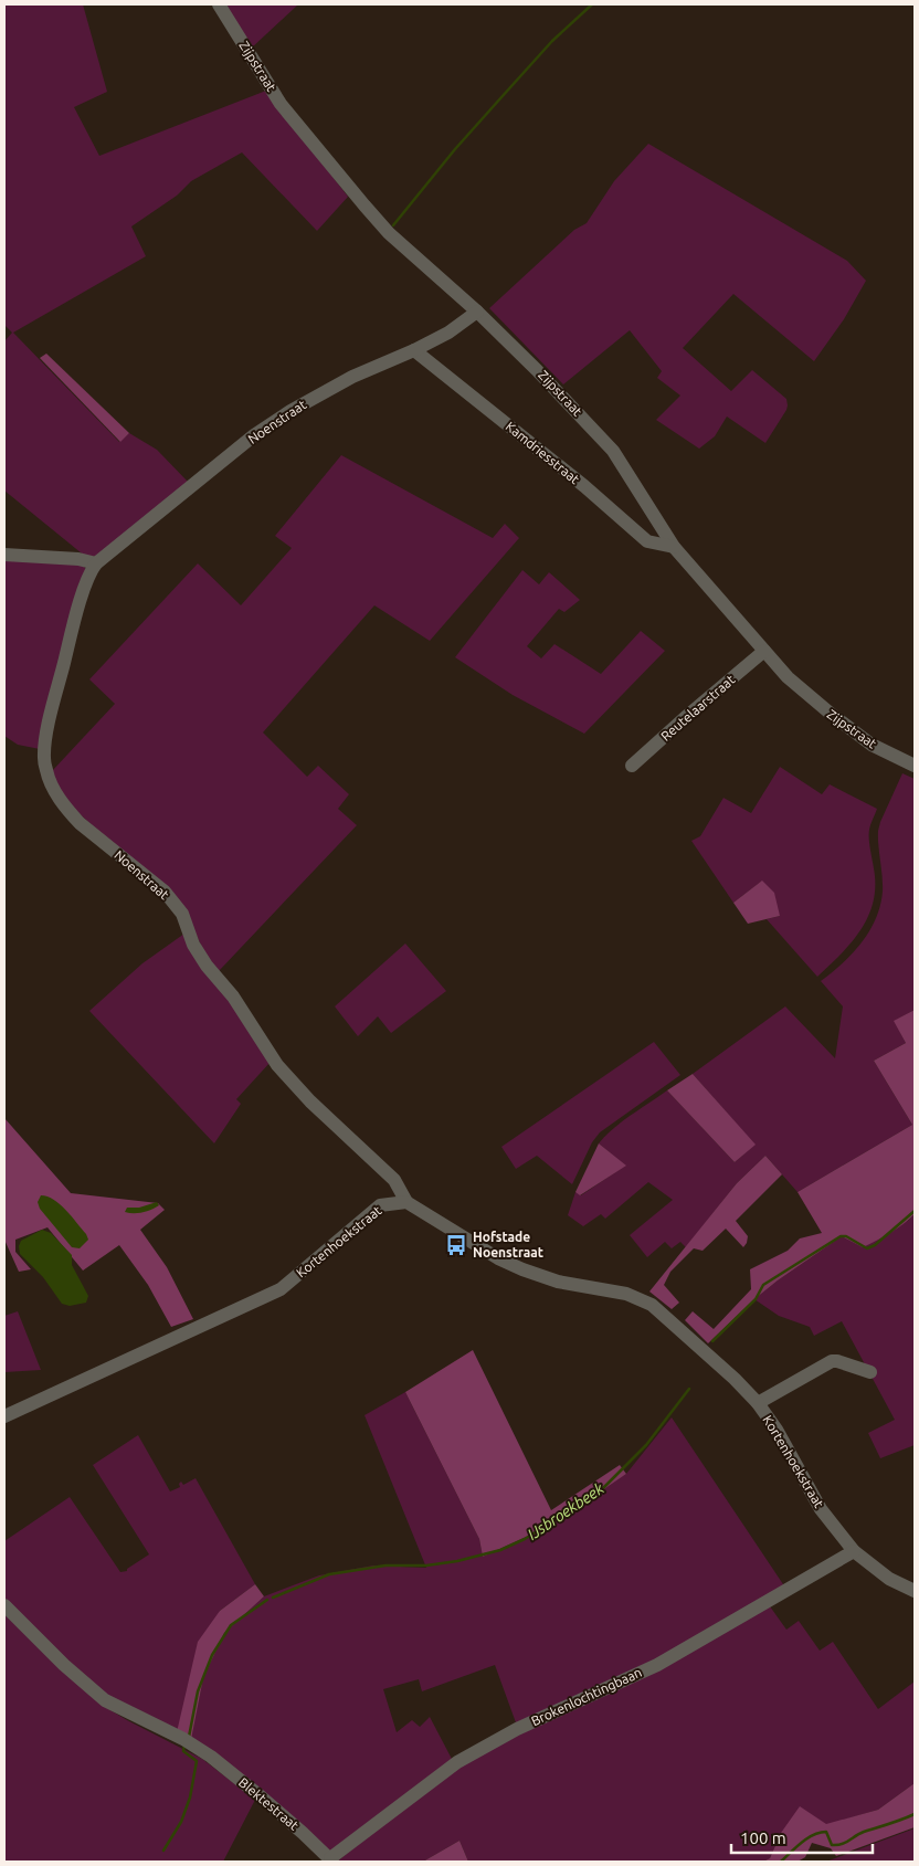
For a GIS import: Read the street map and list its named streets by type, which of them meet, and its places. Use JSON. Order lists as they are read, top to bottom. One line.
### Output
{"streets":{"street":["Zijpstraat","Noenstraat","Kamdriesstraat","Reutelaarstraat","Kortenhoekstraat","Brokenlochtingbaan","Blektestraat"]},"crossings":[["Zijpstraat","Noenstraat"],["Zijpstraat","Kamdriesstraat"],["Zijpstraat","Reutelaarstraat"],["Noenstraat","Kamdriesstraat"],["Noenstraat","Kortenhoekstraat"],["Kortenhoekstraat","Brokenlochtingbaan"],["Brokenlochtingbaan","Blektestraat"]],"water":["IJsbroekbeek"],"places":{"bus stop":["Hofstade Noenstraat"]},"scale_bar":"100 m"}
